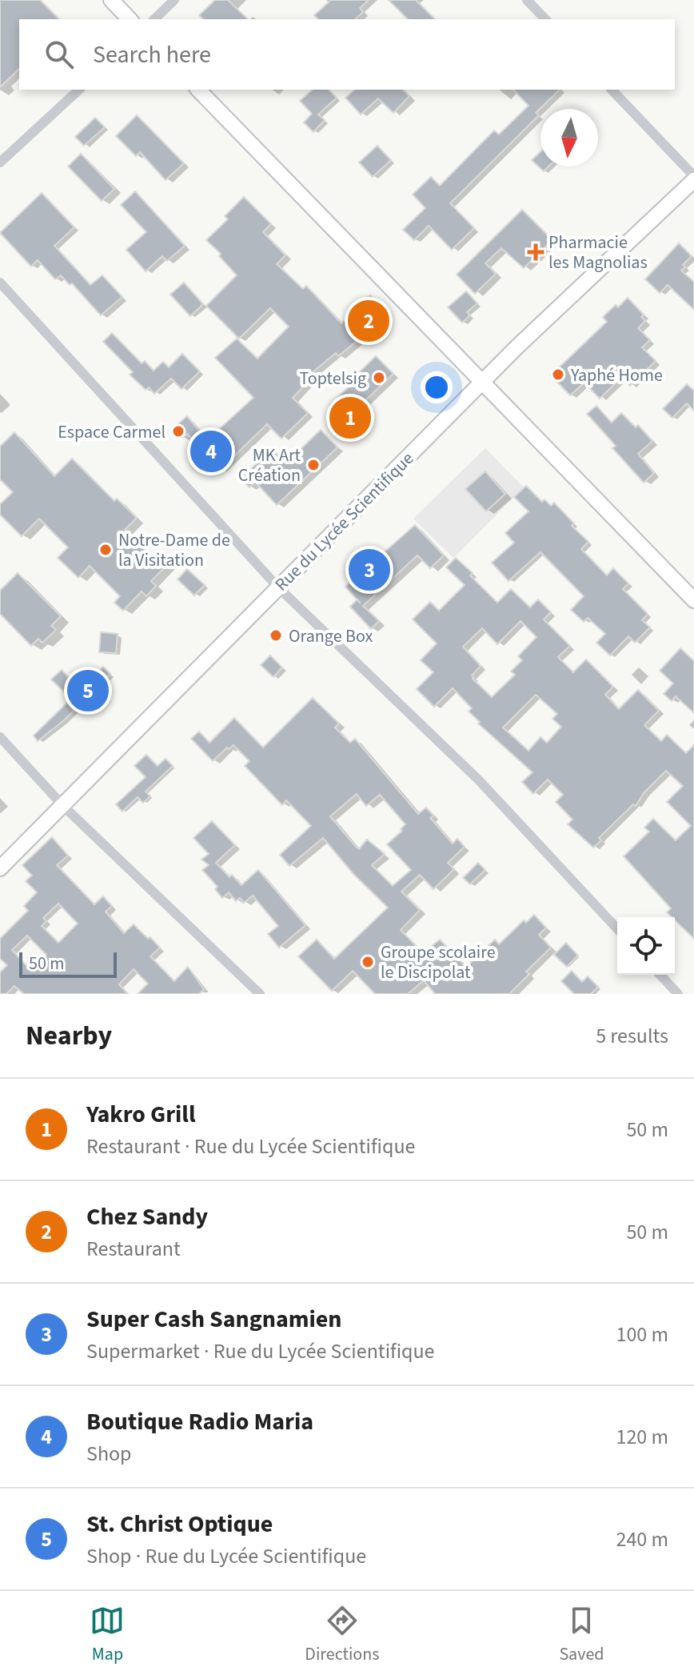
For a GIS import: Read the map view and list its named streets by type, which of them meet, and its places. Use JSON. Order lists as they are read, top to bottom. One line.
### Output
{"streets":{"street":["Rue du Lycée Scientifique"]},"places":{"health":["Pharmacie les Magnolias"],"other":["Yaphé Home","Toptelsig","Espace Carmel","MK Art Création","Notre-Dame de la Visitation","Orange Box","Groupe scolaire le Discipolat"]},"scale_bar":"50 m","north":"bottom","page":{"search":"Search here","pins":["2","1","4","3","5"],"scale":"50 m","heading":["Nearby","5 results"],"list":[{"mark":"1","name":"Yakro Grill","note":"Restaurant · Rue du Lycée Scientifique","value":"50 m"},{"mark":"2","name":"Chez Sandy","note":"Restaurant","value":"50 m"},{"mark":"3","name":"Super Cash Sangnamien","note":"Supermarket · Rue du Lycée Scientifique","value":"100 m"},{"mark":"4","name":"Boutique Radio Maria","note":"Shop","value":"120 m"},{"mark":"5","name":"St. Christ Optique","note":"Shop · Rue du Lycée Scientifique","value":"240 m"}],"nav":["Map","Directions","Saved"]}}
